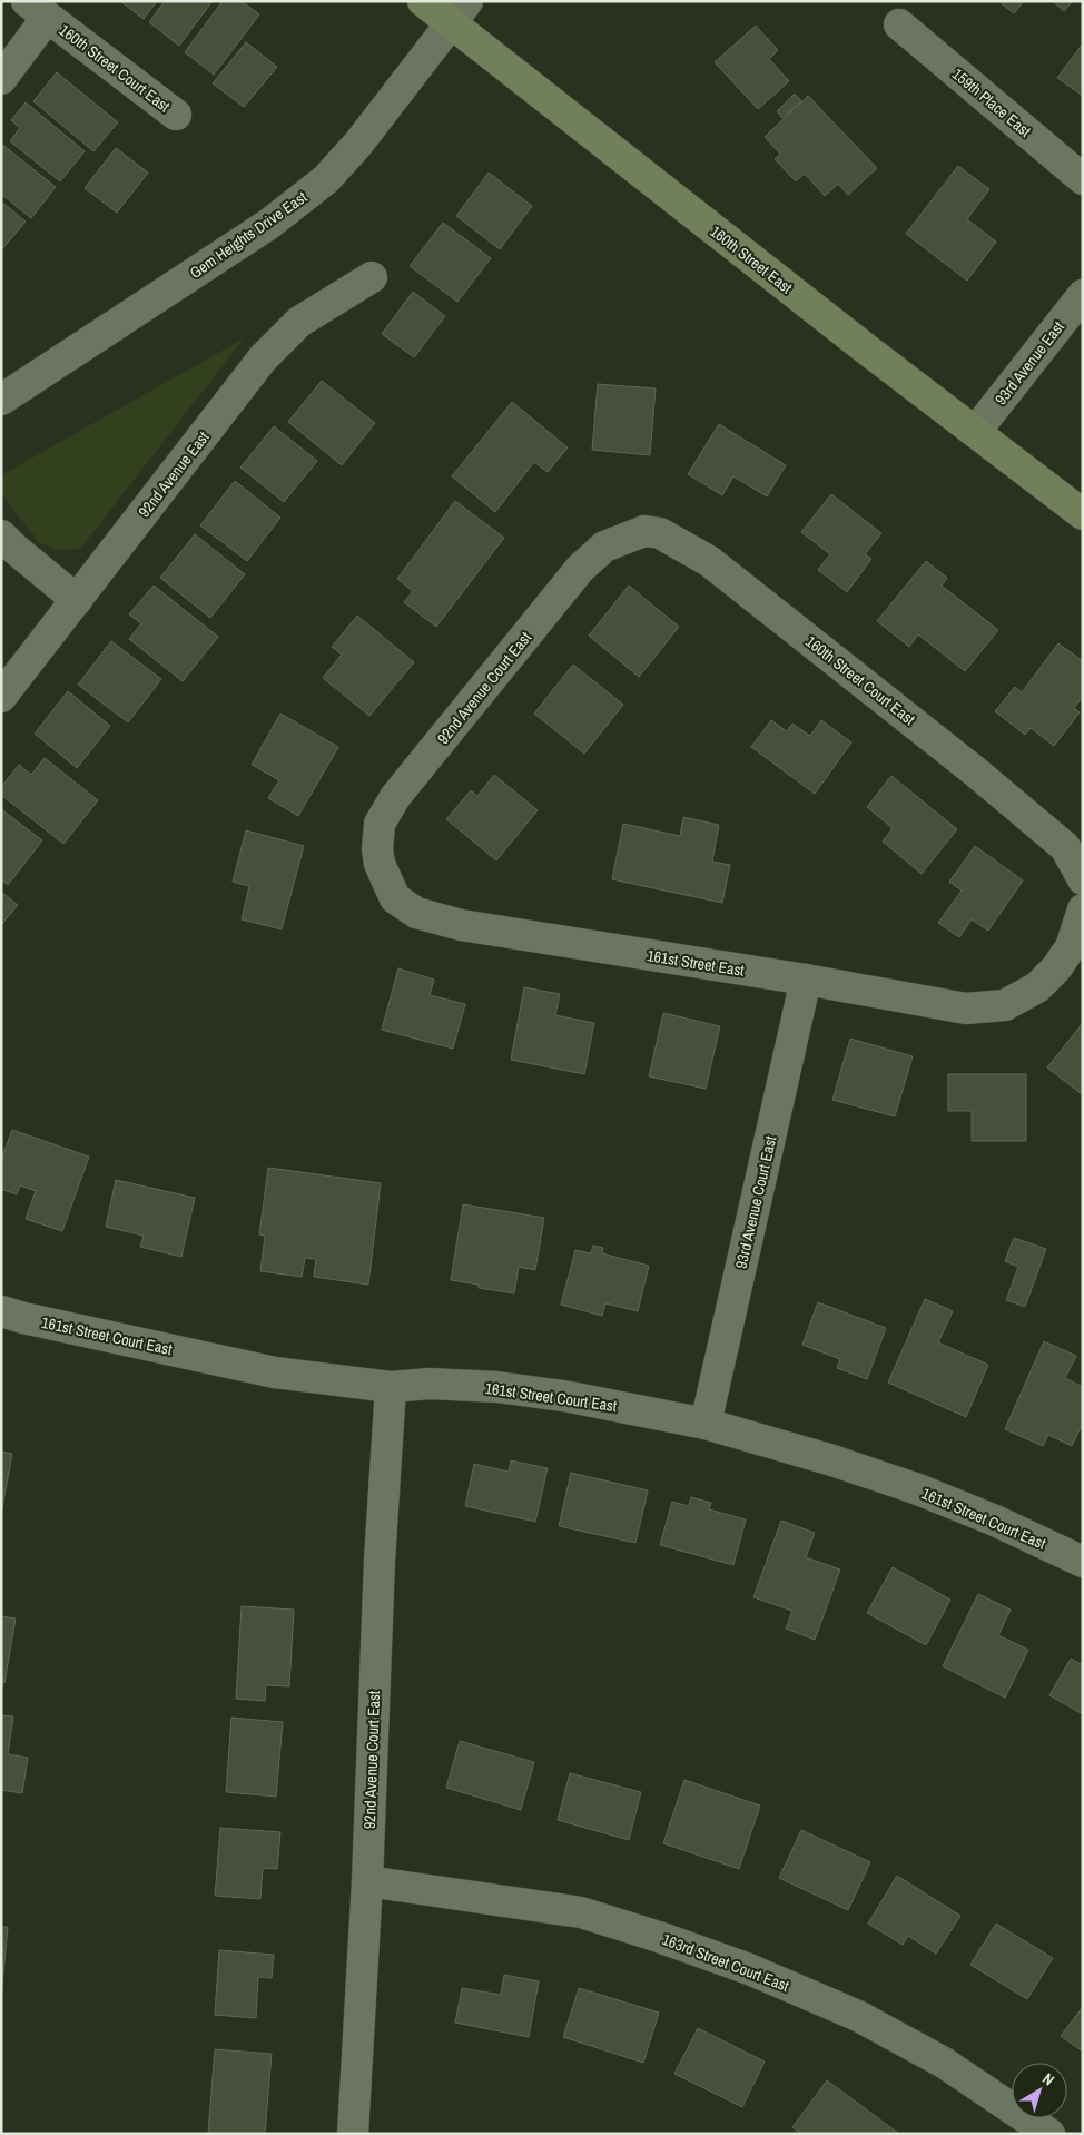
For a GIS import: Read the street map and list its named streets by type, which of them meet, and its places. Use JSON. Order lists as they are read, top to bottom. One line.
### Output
{"streets":{"main road":["160th Street East"],"street":["160th Street Court East","159th Place East","Gem Heights Drive East","93rd Avenue East","92nd Avenue East","92nd Avenue Court East","161st Street East","93rd Avenue Court East","161st Street Court East","163rd Street Court East"]},"crossings":[["160th Street Court East","92nd Avenue Court East"],["Gem Heights Drive East","160th Street East"],["160th Street East","93rd Avenue East"],["92nd Avenue Court East","161st Street East"],["92nd Avenue Court East","161st Street Court East"],["92nd Avenue Court East","163rd Street Court East"],["161st Street East","93rd Avenue Court East"],["93rd Avenue Court East","161st Street Court East"]],"north":"top right"}
